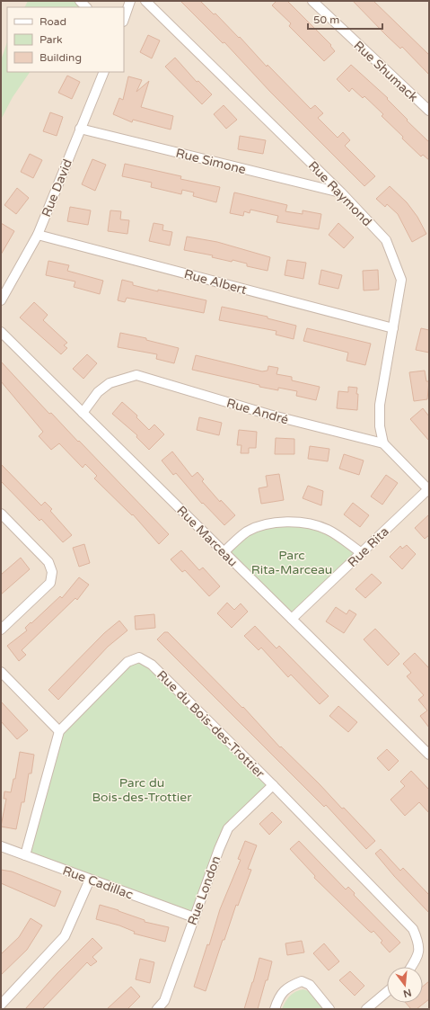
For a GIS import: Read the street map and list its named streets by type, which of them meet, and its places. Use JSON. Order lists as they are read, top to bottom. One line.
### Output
{"streets":{"street":["Rue Shumack","Rue Simone","Rue David","Rue Raymond","Rue Albert","Rue André","Rue Marceau","Rue Rita","Rue du Bois-des-Trottier","Rue Cadillac","Rue London"]},"crossings":[["Rue Simone","Rue David"],["Rue Simone","Rue Raymond"],["Rue David","Rue Albert"],["Rue Raymond","Rue Albert"],["Rue Raymond","Rue André"],["Rue André","Rue Marceau"],["Rue Marceau","Rue Rita"],["Rue du Bois-des-Trottier","Rue Cadillac"],["Rue du Bois-des-Trottier","Rue London"],["Rue Cadillac","Rue London"]],"parks":["Parc Rita-Marceau","Parc du Bois-des-Trottier"],"legend":["Road","Park","Building"],"scale_bar":"50 m","north":"bottom"}
